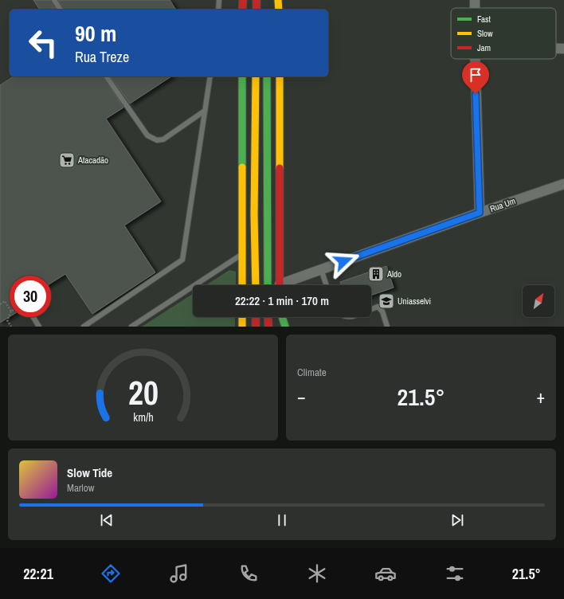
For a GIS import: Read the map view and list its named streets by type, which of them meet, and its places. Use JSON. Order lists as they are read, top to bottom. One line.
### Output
{"streets":{"street":["Rua Um"]},"places":{"supermarket":["Atacadão"],"building":["Aldo"],"school or university":["Uniasselvi"]},"legend":["Fast","Slow","Jam"],"north":"top right","page":{"turn":["90 m","Rua Treze"],"limit":"30","trip":"22:22 · 1 min · 170 m","tile":"Climate","heat":["−","21.5°","+"],"song":["Slow Tide","Marlow"],"tabs":["22:21","21.5°"],"gauge":["20","km/h"]}}
